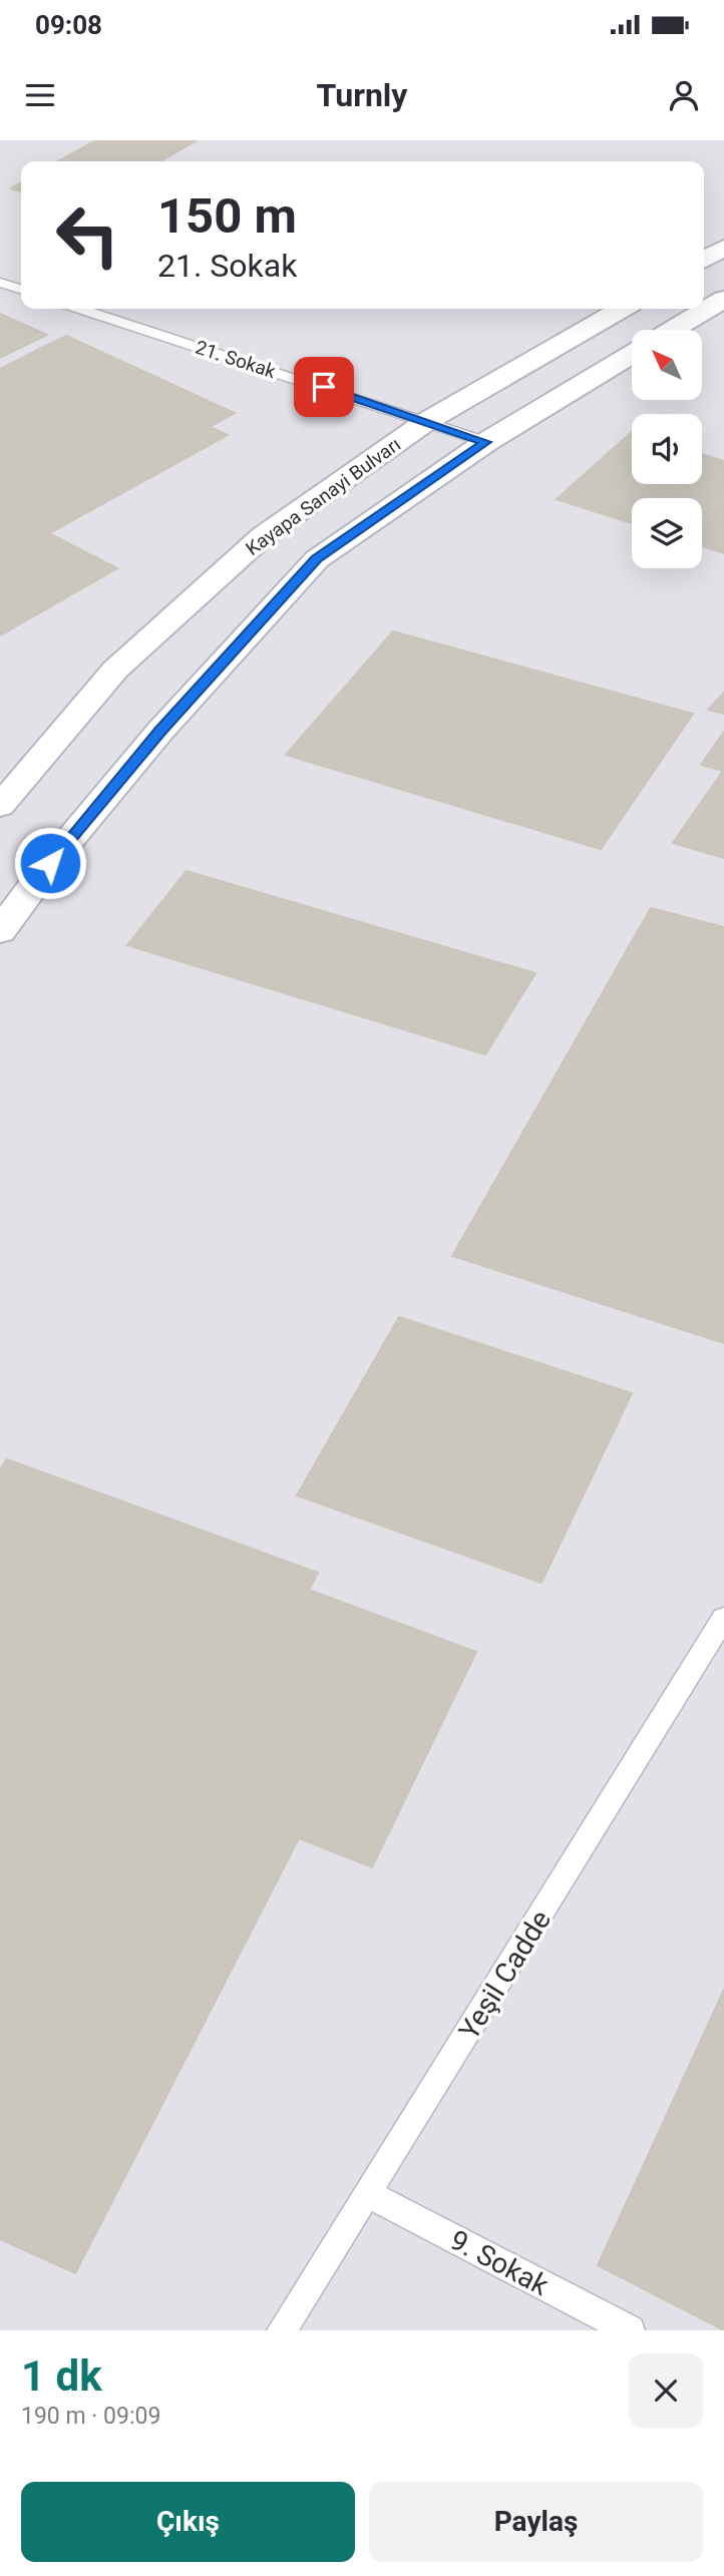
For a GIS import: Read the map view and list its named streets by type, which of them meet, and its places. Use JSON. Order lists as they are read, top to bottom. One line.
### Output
{"streets":{"main road":["Kayapa Sanayi Bulvarı"],"lane":["21. Sokak","Yeşil Cadde","9. Sokak"]},"crossings":[["21. Sokak","Kayapa Sanayi Bulvarı"],["Yeşil Cadde","9. Sokak"]],"north":"top left","page":{"status":"09:08","header":"Turnly","turn":["150 m","21. Sokak"],"heading":["1 dk","190 m · 09:09"],"buttons":["Çıkış","Paylaş"]}}
